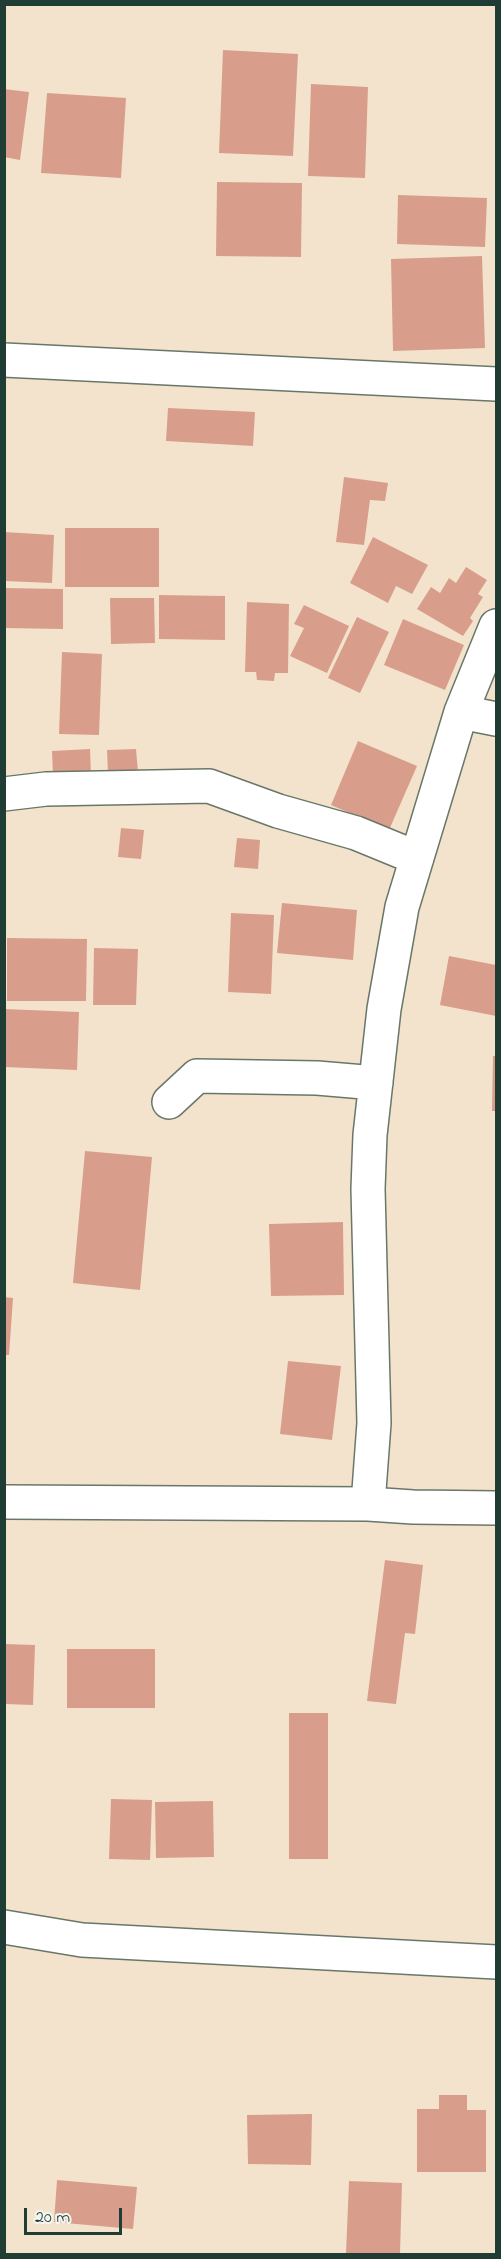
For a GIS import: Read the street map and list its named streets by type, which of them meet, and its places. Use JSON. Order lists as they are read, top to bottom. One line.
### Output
{"scale_bar":"20 m"}
